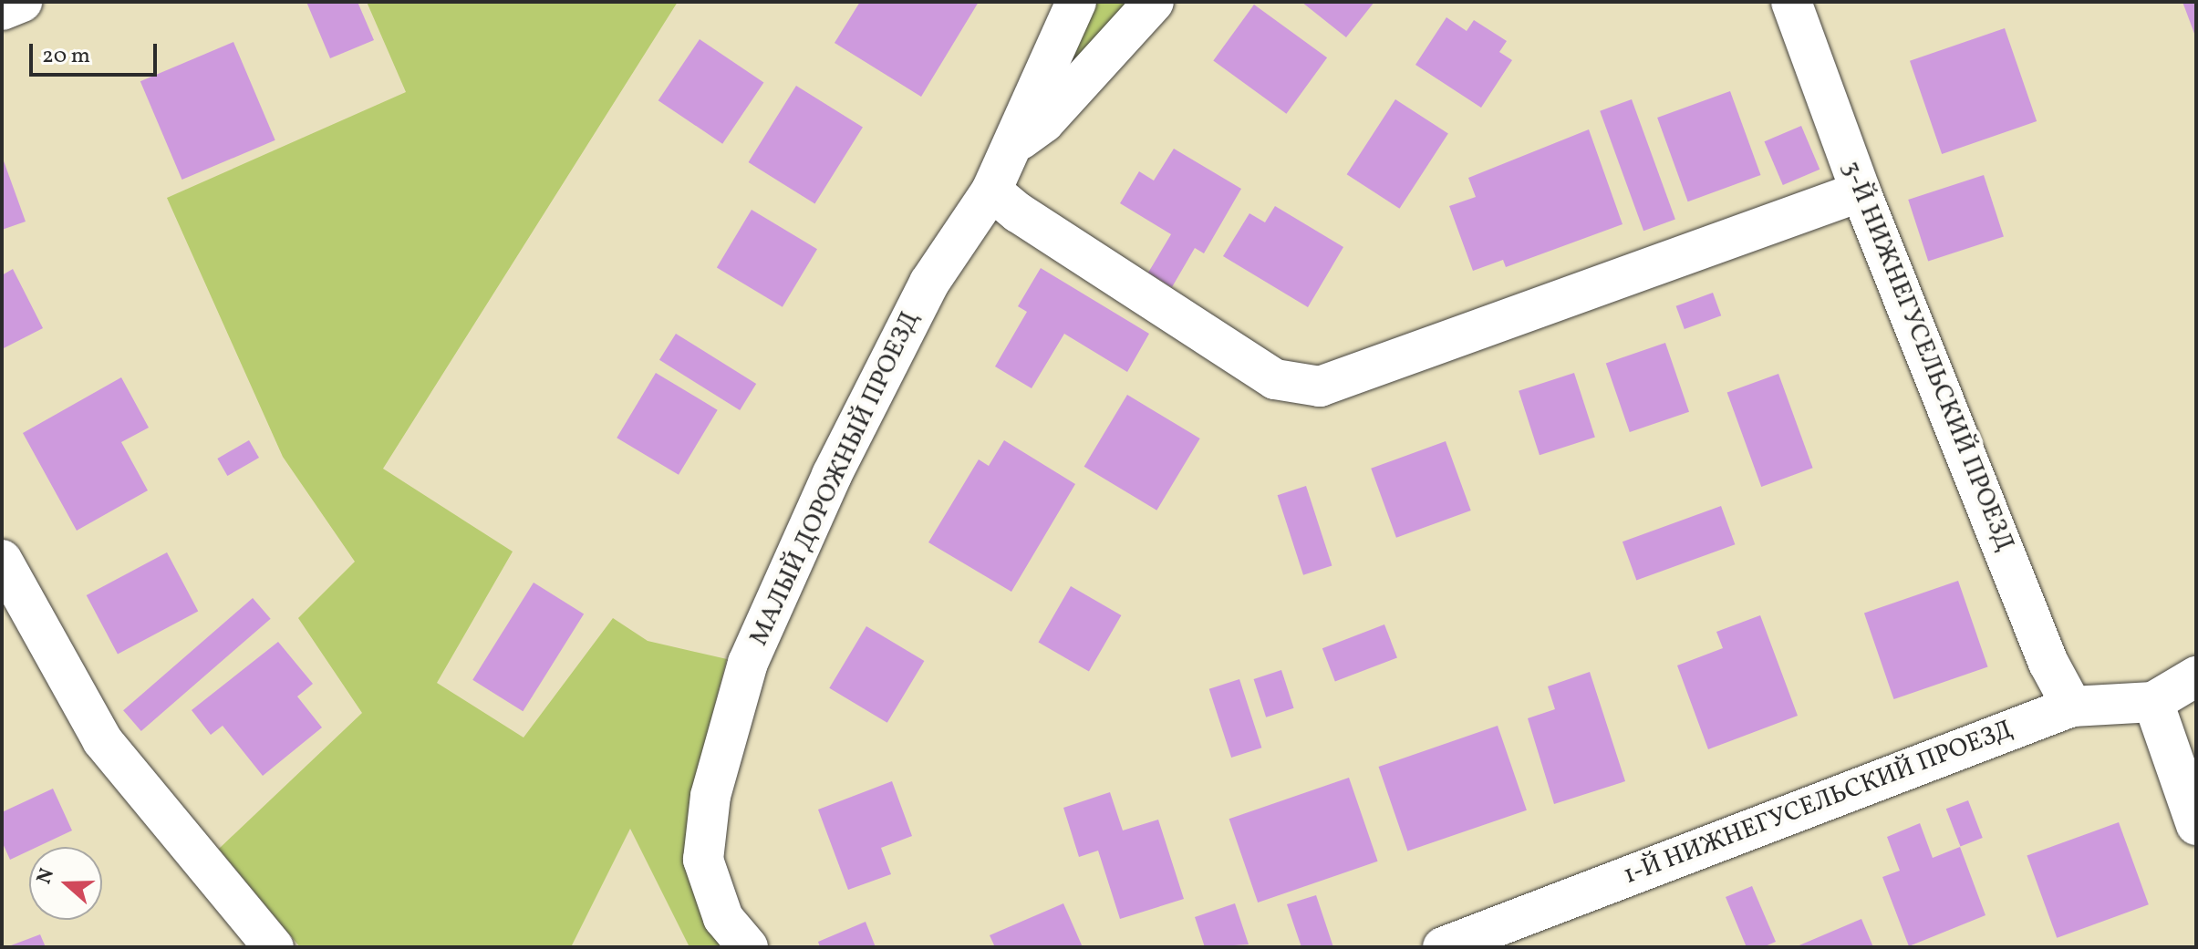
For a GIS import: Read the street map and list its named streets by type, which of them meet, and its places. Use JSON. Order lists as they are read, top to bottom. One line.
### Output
{"streets":{"street":["3-Й НИЖНЕГУСЕЛЬСКИЙ ПРОЕЗД","МАЛЫЙ ДОРОЖНЫЙ ПРОЕЗД","1-Й НИЖНЕГУСЕЛЬСКИЙ ПРОЕЗД"]},"crossings":[["3-Й НИЖНЕГУСЕЛЬСКИЙ ПРОЕЗД","1-Й НИЖНЕГУСЕЛЬСКИЙ ПРОЕЗД"]],"scale_bar":"20 m","north":"left"}
